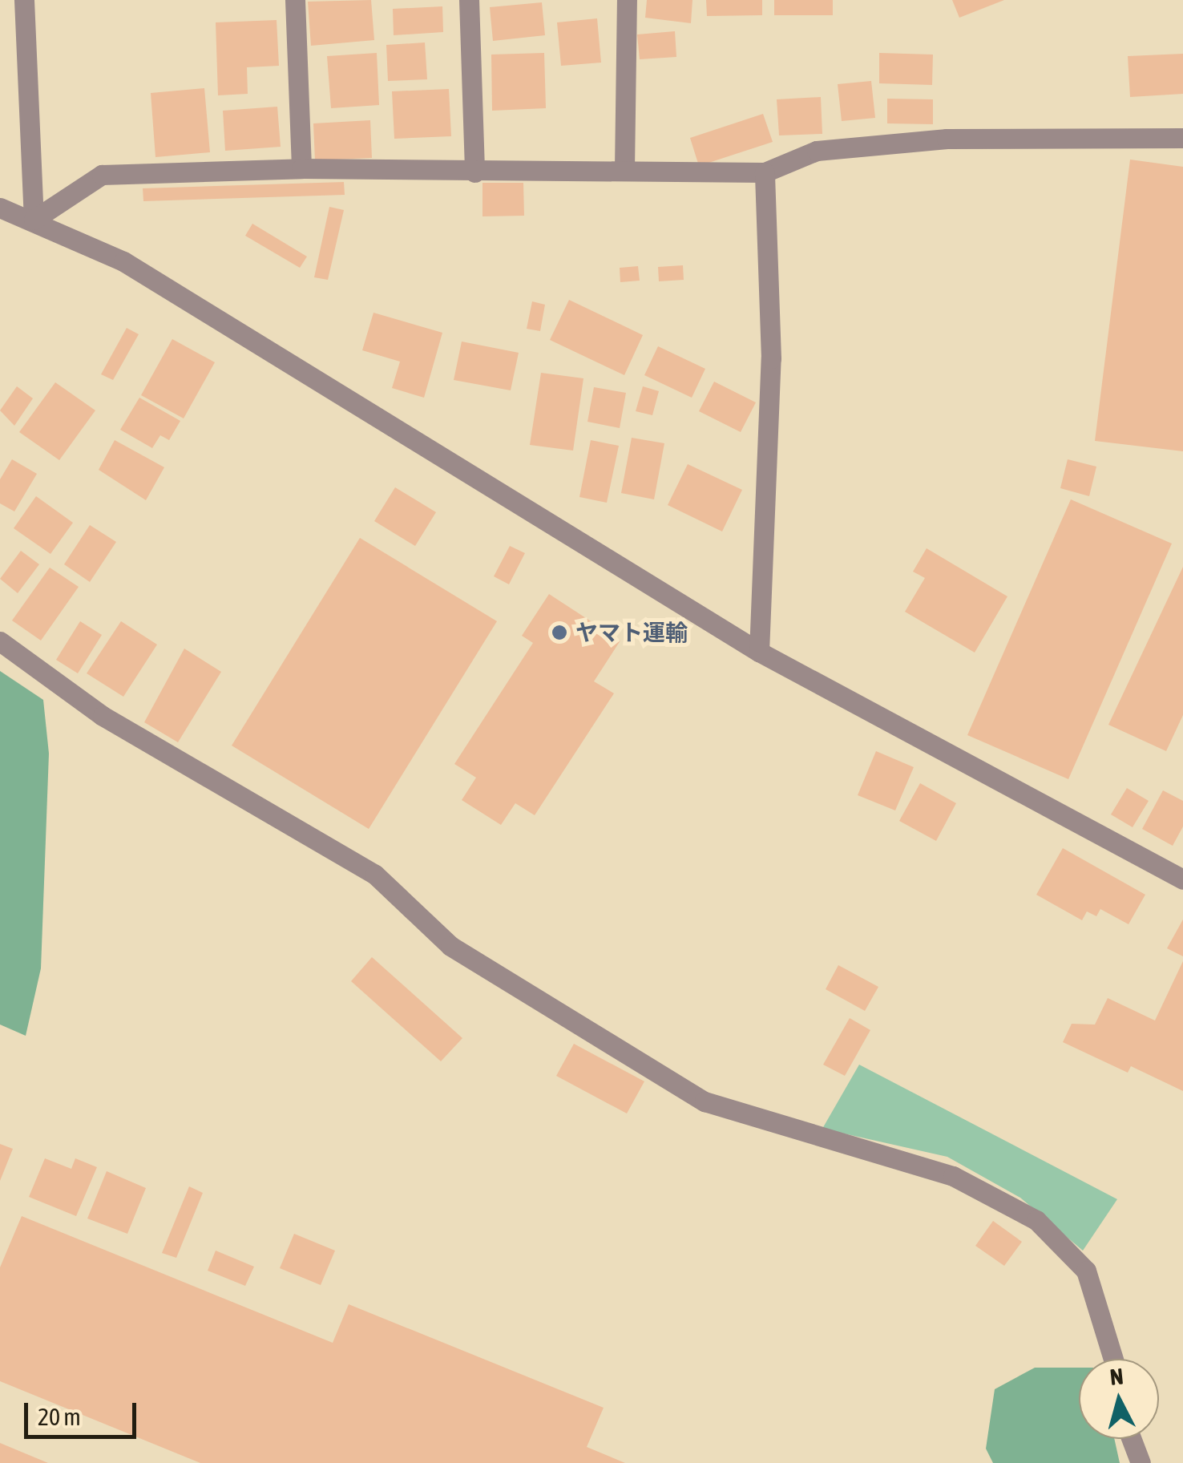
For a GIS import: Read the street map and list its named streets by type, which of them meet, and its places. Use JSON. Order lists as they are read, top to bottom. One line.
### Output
{"places":["ヤマト運輸"],"scale_bar":"20 m","north":"top"}
